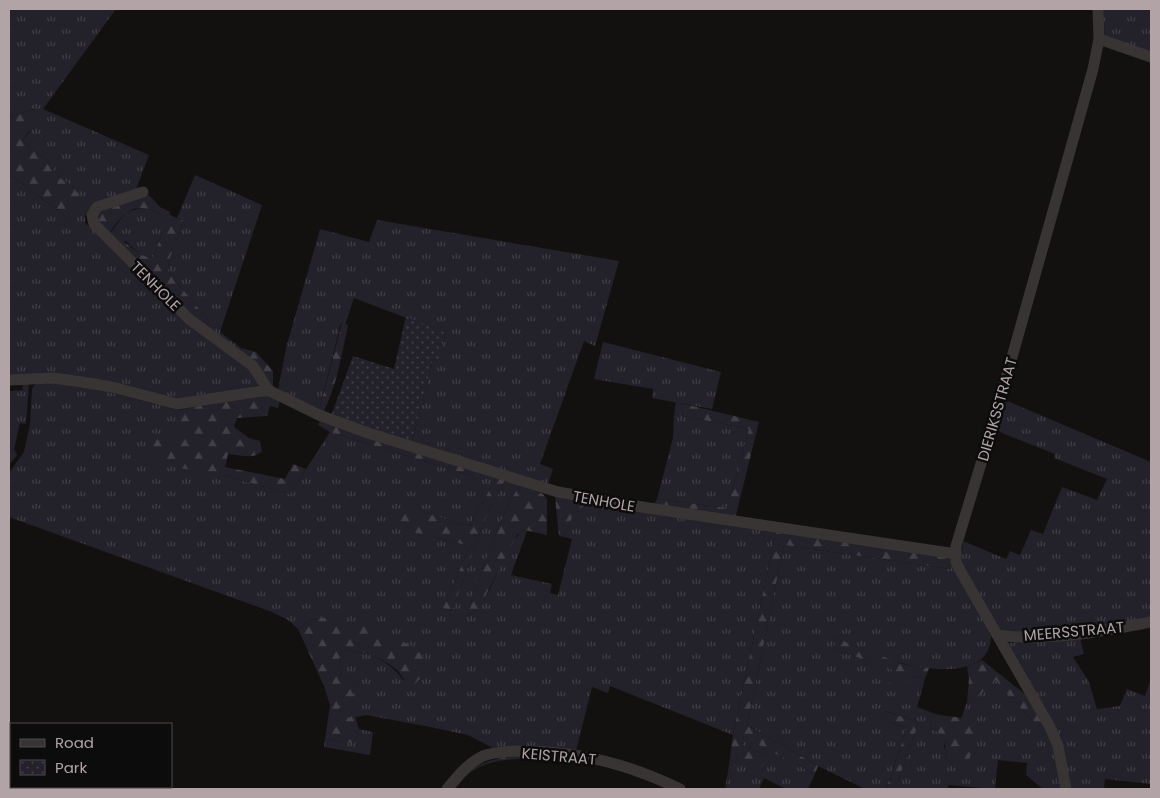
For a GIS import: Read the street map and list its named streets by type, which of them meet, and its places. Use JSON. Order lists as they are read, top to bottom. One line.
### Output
{"streets":{"street":["TENHOLE","DIERIKSSTRAAT","MEERSSTRAAT","KEISTRAAT"]},"crossings":[["TENHOLE","DIERIKSSTRAAT"],["DIERIKSSTRAAT","MEERSSTRAAT"]],"legend":["Road","Park"]}
